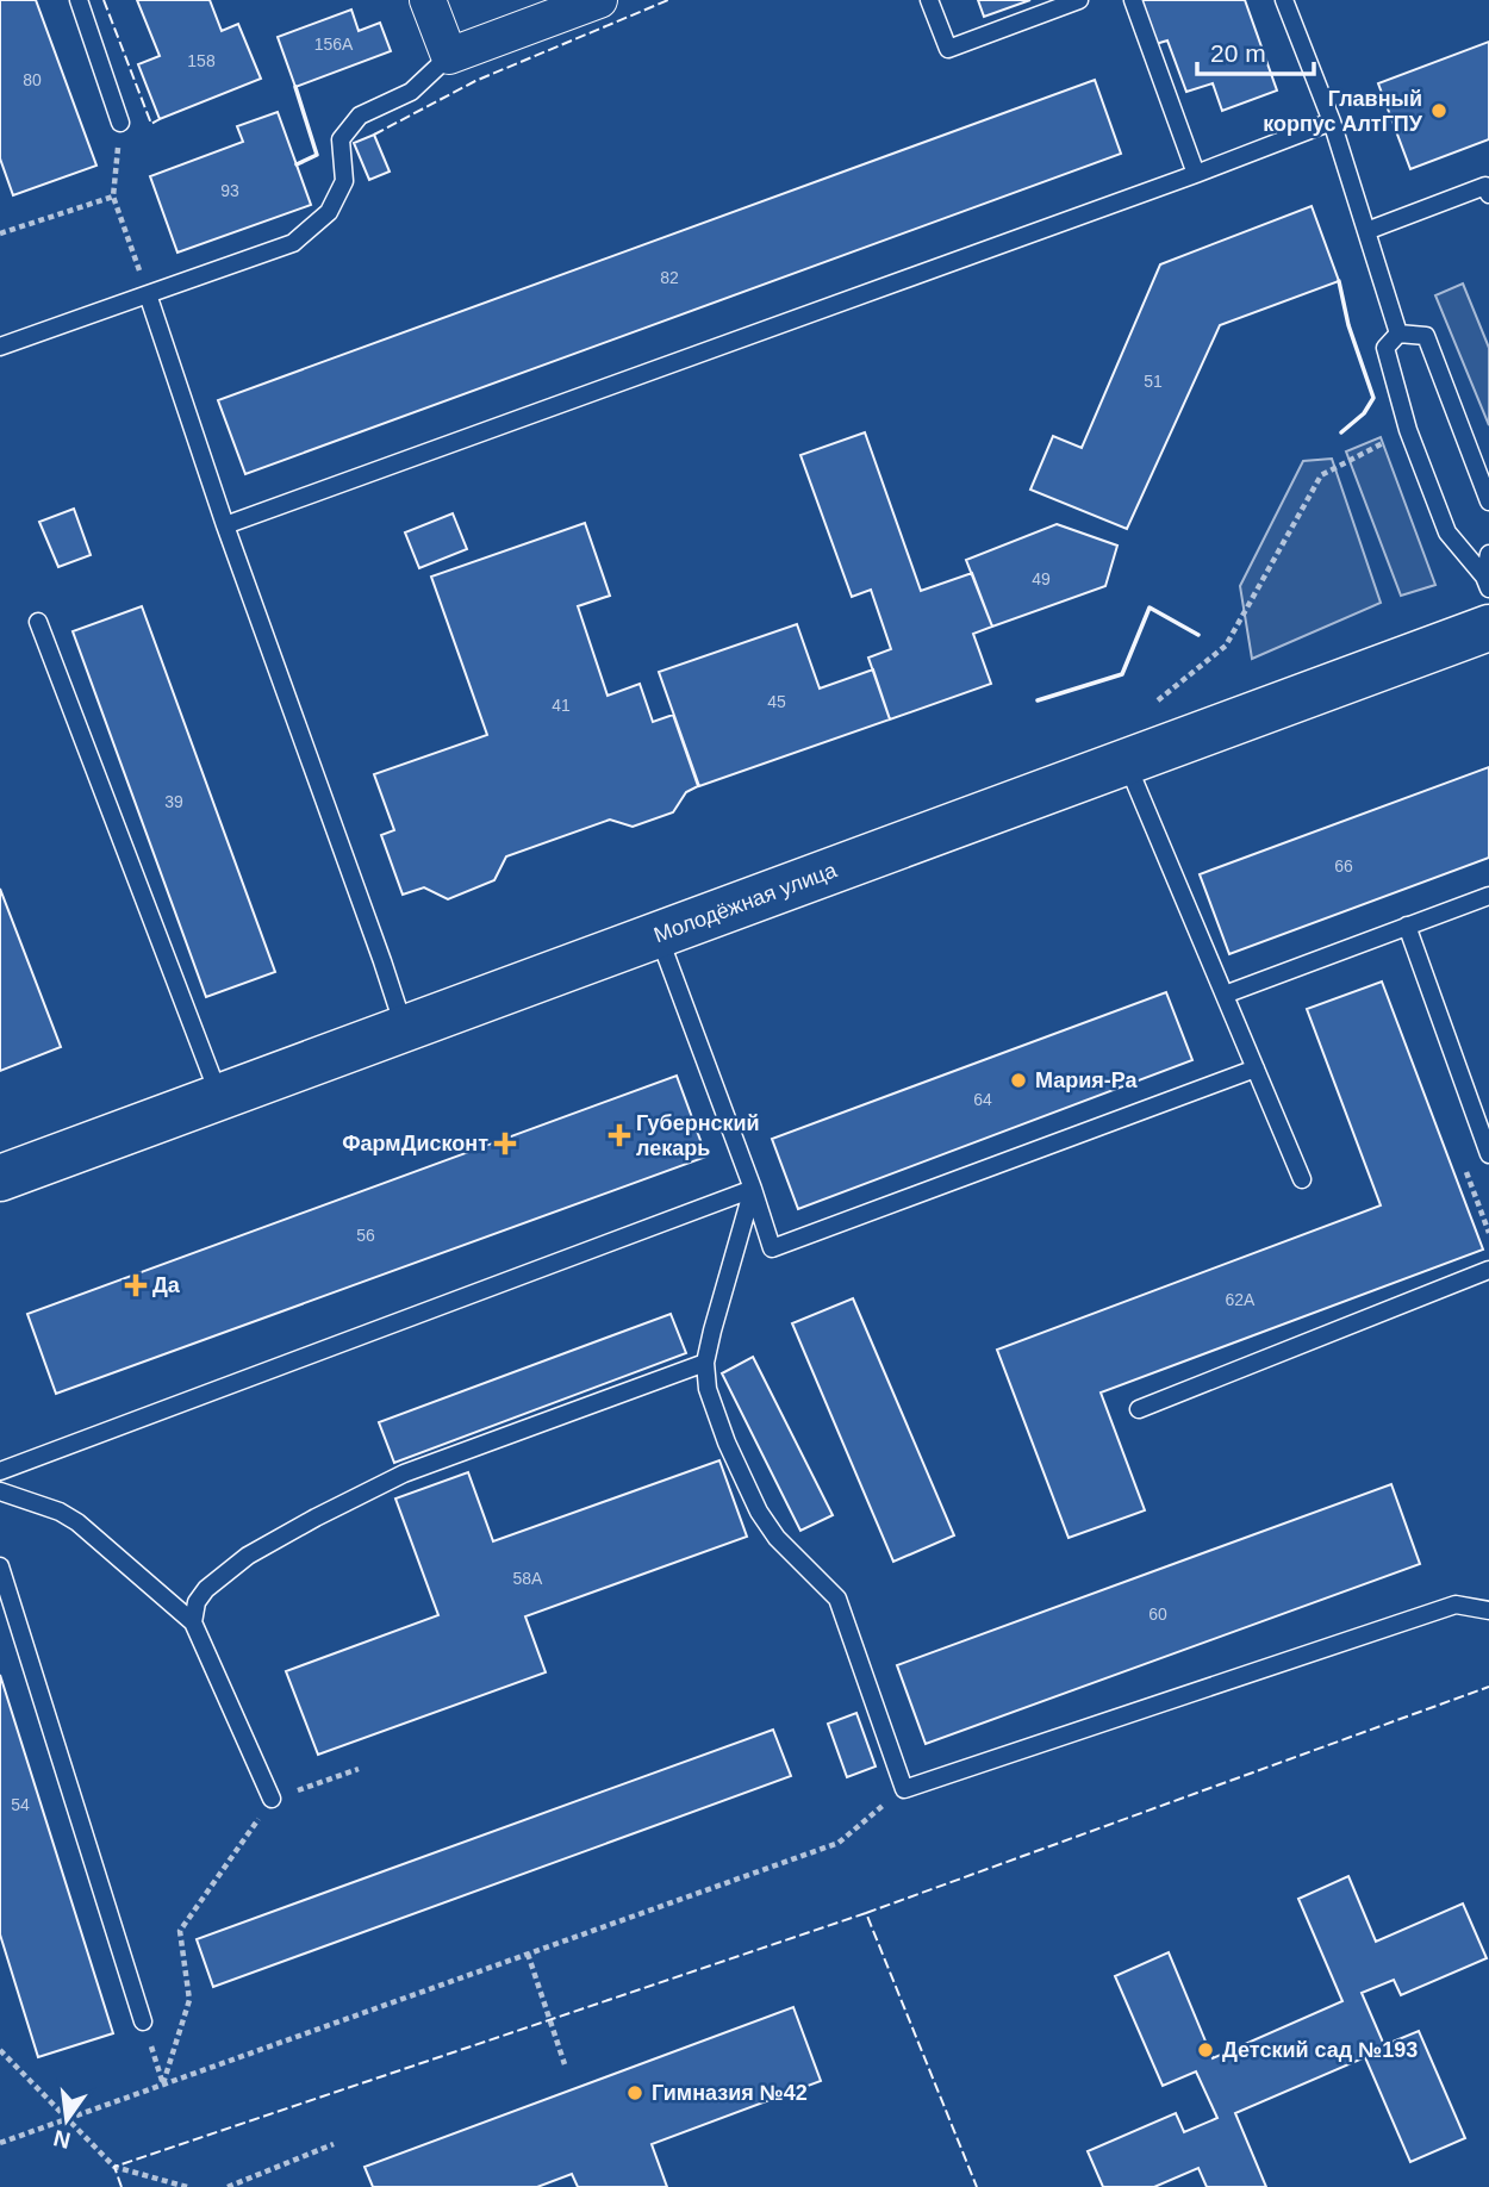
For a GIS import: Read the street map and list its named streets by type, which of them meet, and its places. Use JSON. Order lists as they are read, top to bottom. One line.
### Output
{"streets":{"street":["Молодёжная улица"]},"places":{"other":["Главный корпус АлтГПУ","Мария-Ра","Детский сад №193","Гимназия №42"],"health":["Губернский лекарь","ФармДисконт","Да"]},"house_numbers":["156А","158","80","93","82","51","49","45","41","39","66","64","56","62А","58А","60","54"],"scale_bar":"20 m","north":"bottom"}
